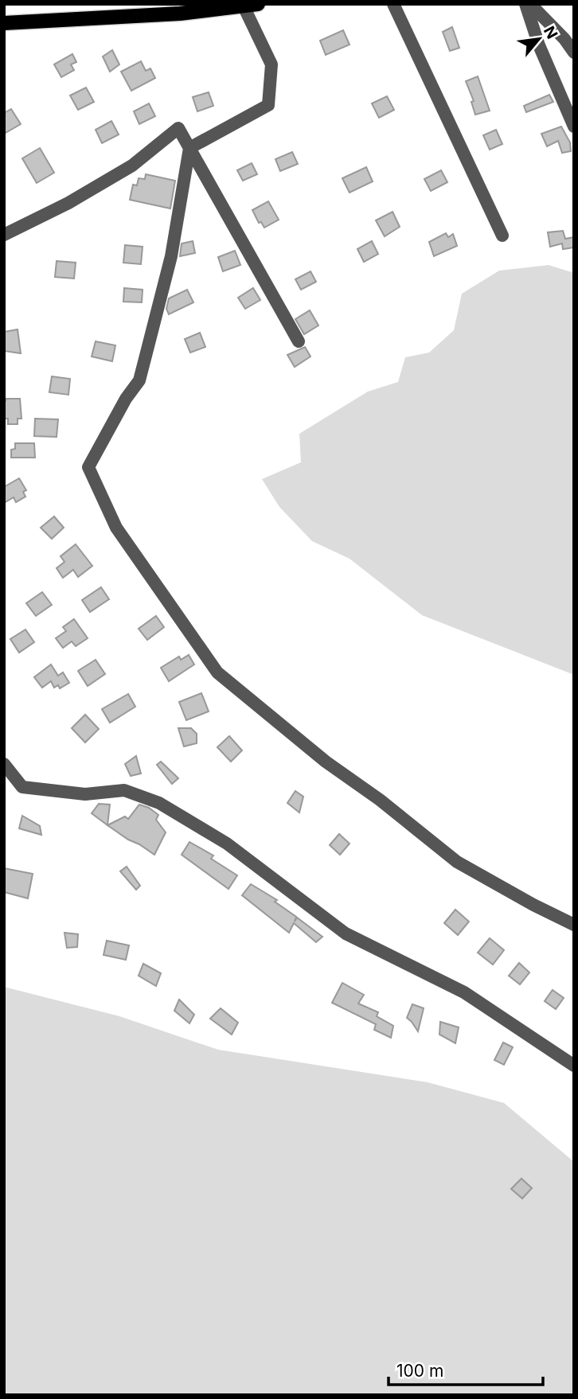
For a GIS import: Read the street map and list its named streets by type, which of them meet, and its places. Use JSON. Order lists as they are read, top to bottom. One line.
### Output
{"scale_bar":"100 m","north":"top right"}
